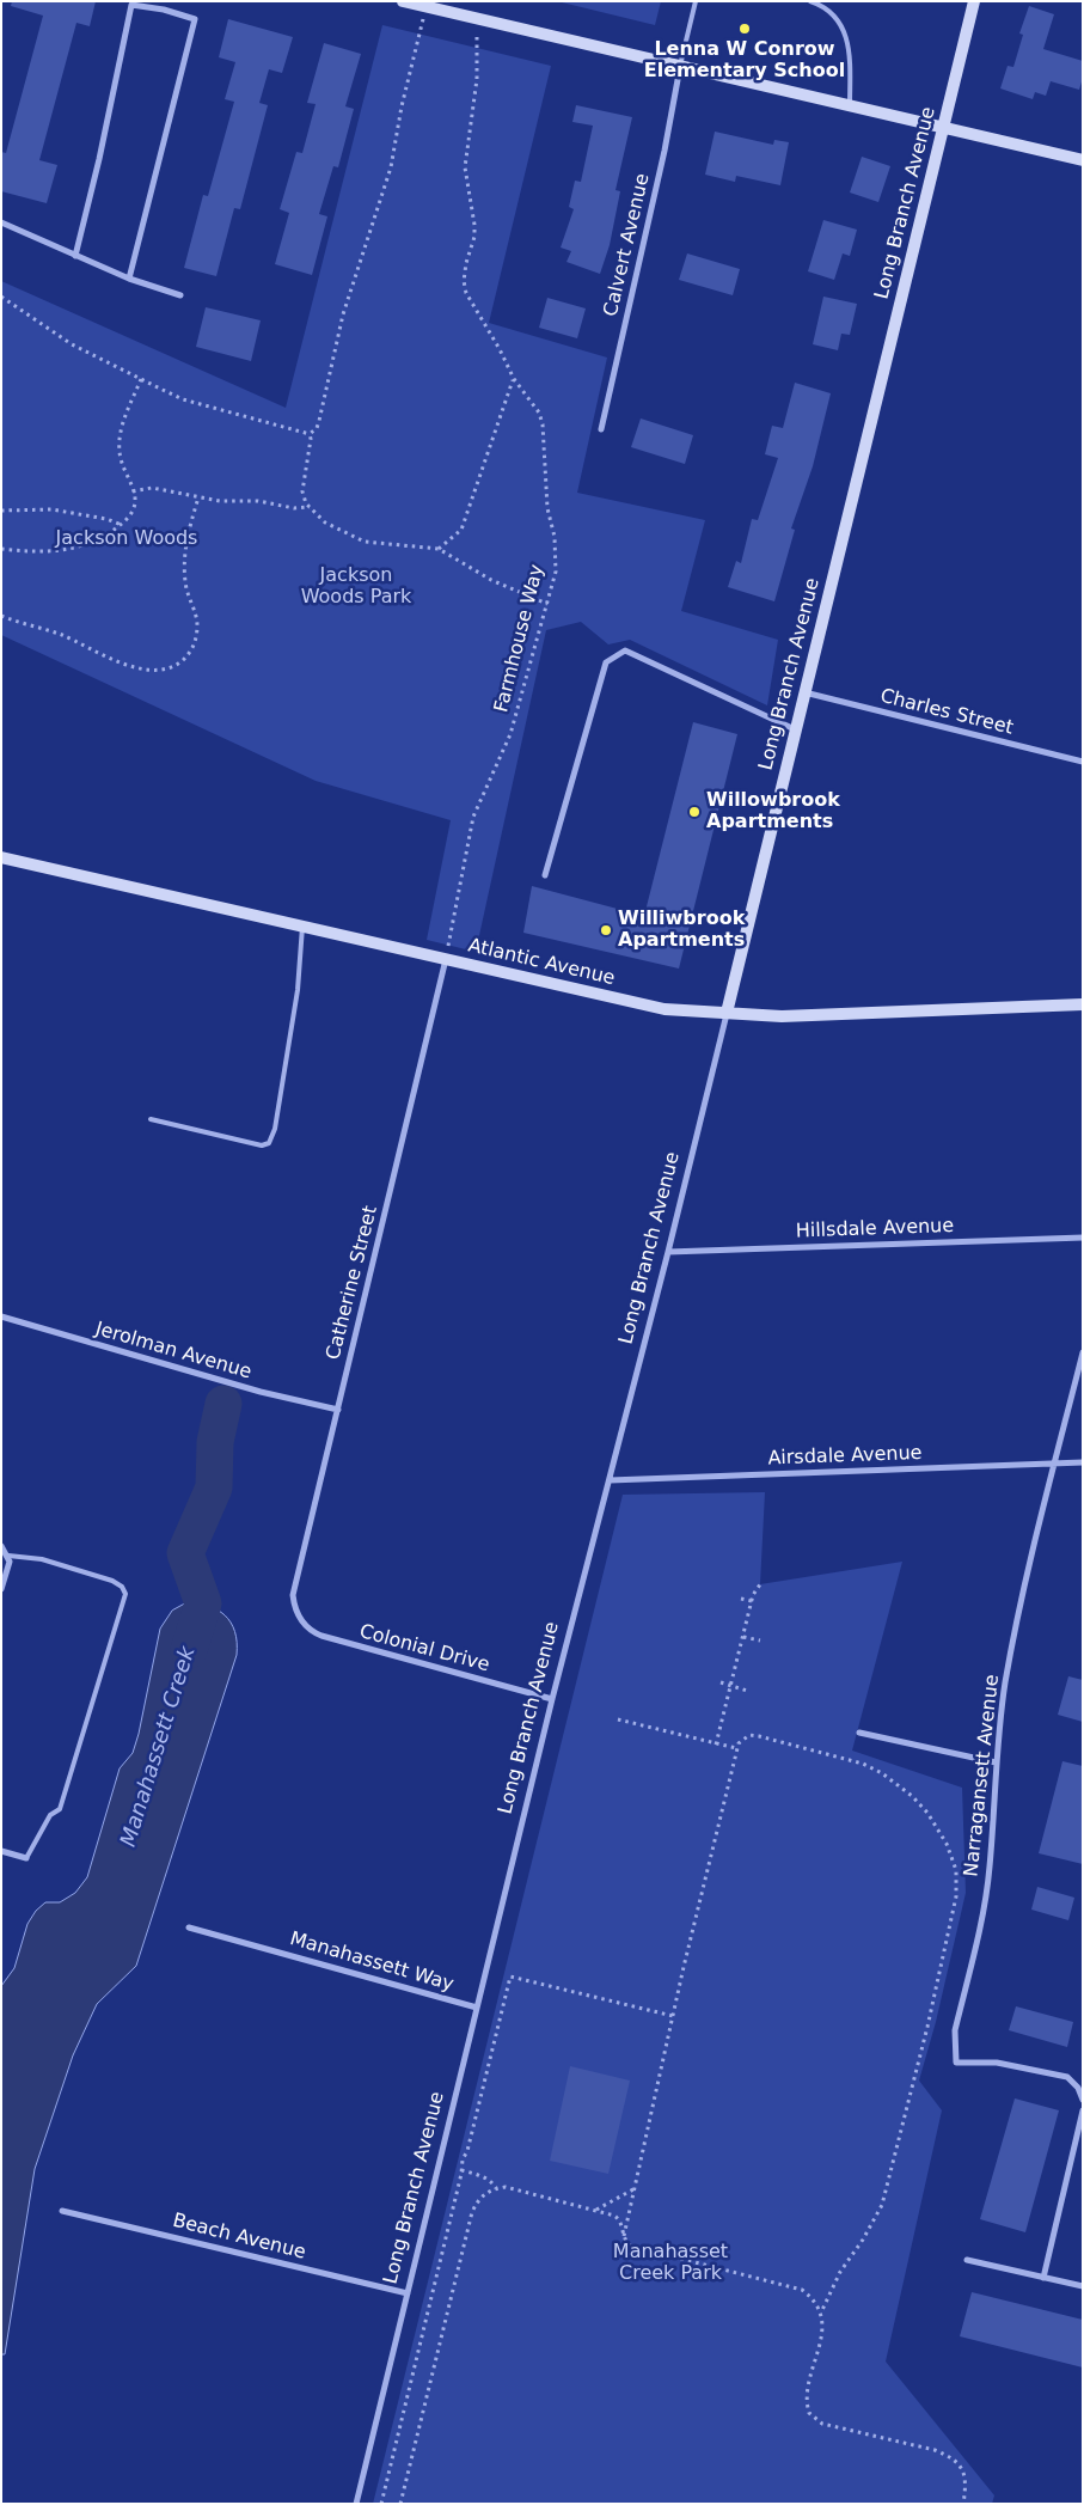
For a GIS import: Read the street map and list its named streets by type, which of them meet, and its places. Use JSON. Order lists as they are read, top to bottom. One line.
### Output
{"streets":{"street":["Long Branch Avenue","Calvert Avenue","Charles Street","Atlantic Avenue","Hillsdale Avenue","Catherine Street","Jerolman Avenue","Airsdale Avenue","Colonial Drive","Narragansett Avenue","Manahassett Way","Beach Avenue"],"path":["Farmhouse Way"]},"crossings":[["Long Branch Avenue","Charles Street"],["Long Branch Avenue","Atlantic Avenue"],["Long Branch Avenue","Hillsdale Avenue"],["Long Branch Avenue","Airsdale Avenue"],["Long Branch Avenue","Colonial Drive"],["Long Branch Avenue","Manahassett Way"],["Long Branch Avenue","Beach Avenue"],["Farmhouse Way","Atlantic Avenue"],["Farmhouse Way","Catherine Street"],["Atlantic Avenue","Catherine Street"],["Catherine Street","Jerolman Avenue"],["Catherine Street","Colonial Drive"],["Airsdale Avenue","Narragansett Avenue"]],"water":["Manahassett Creek"],"parks":["Jackson Woods","Jackson Woods Park","Manahasset Creek Park"],"places":["Lenna W Conrow Elementary School","Willowbrook Apartments","Williwbrook Apartments"]}
